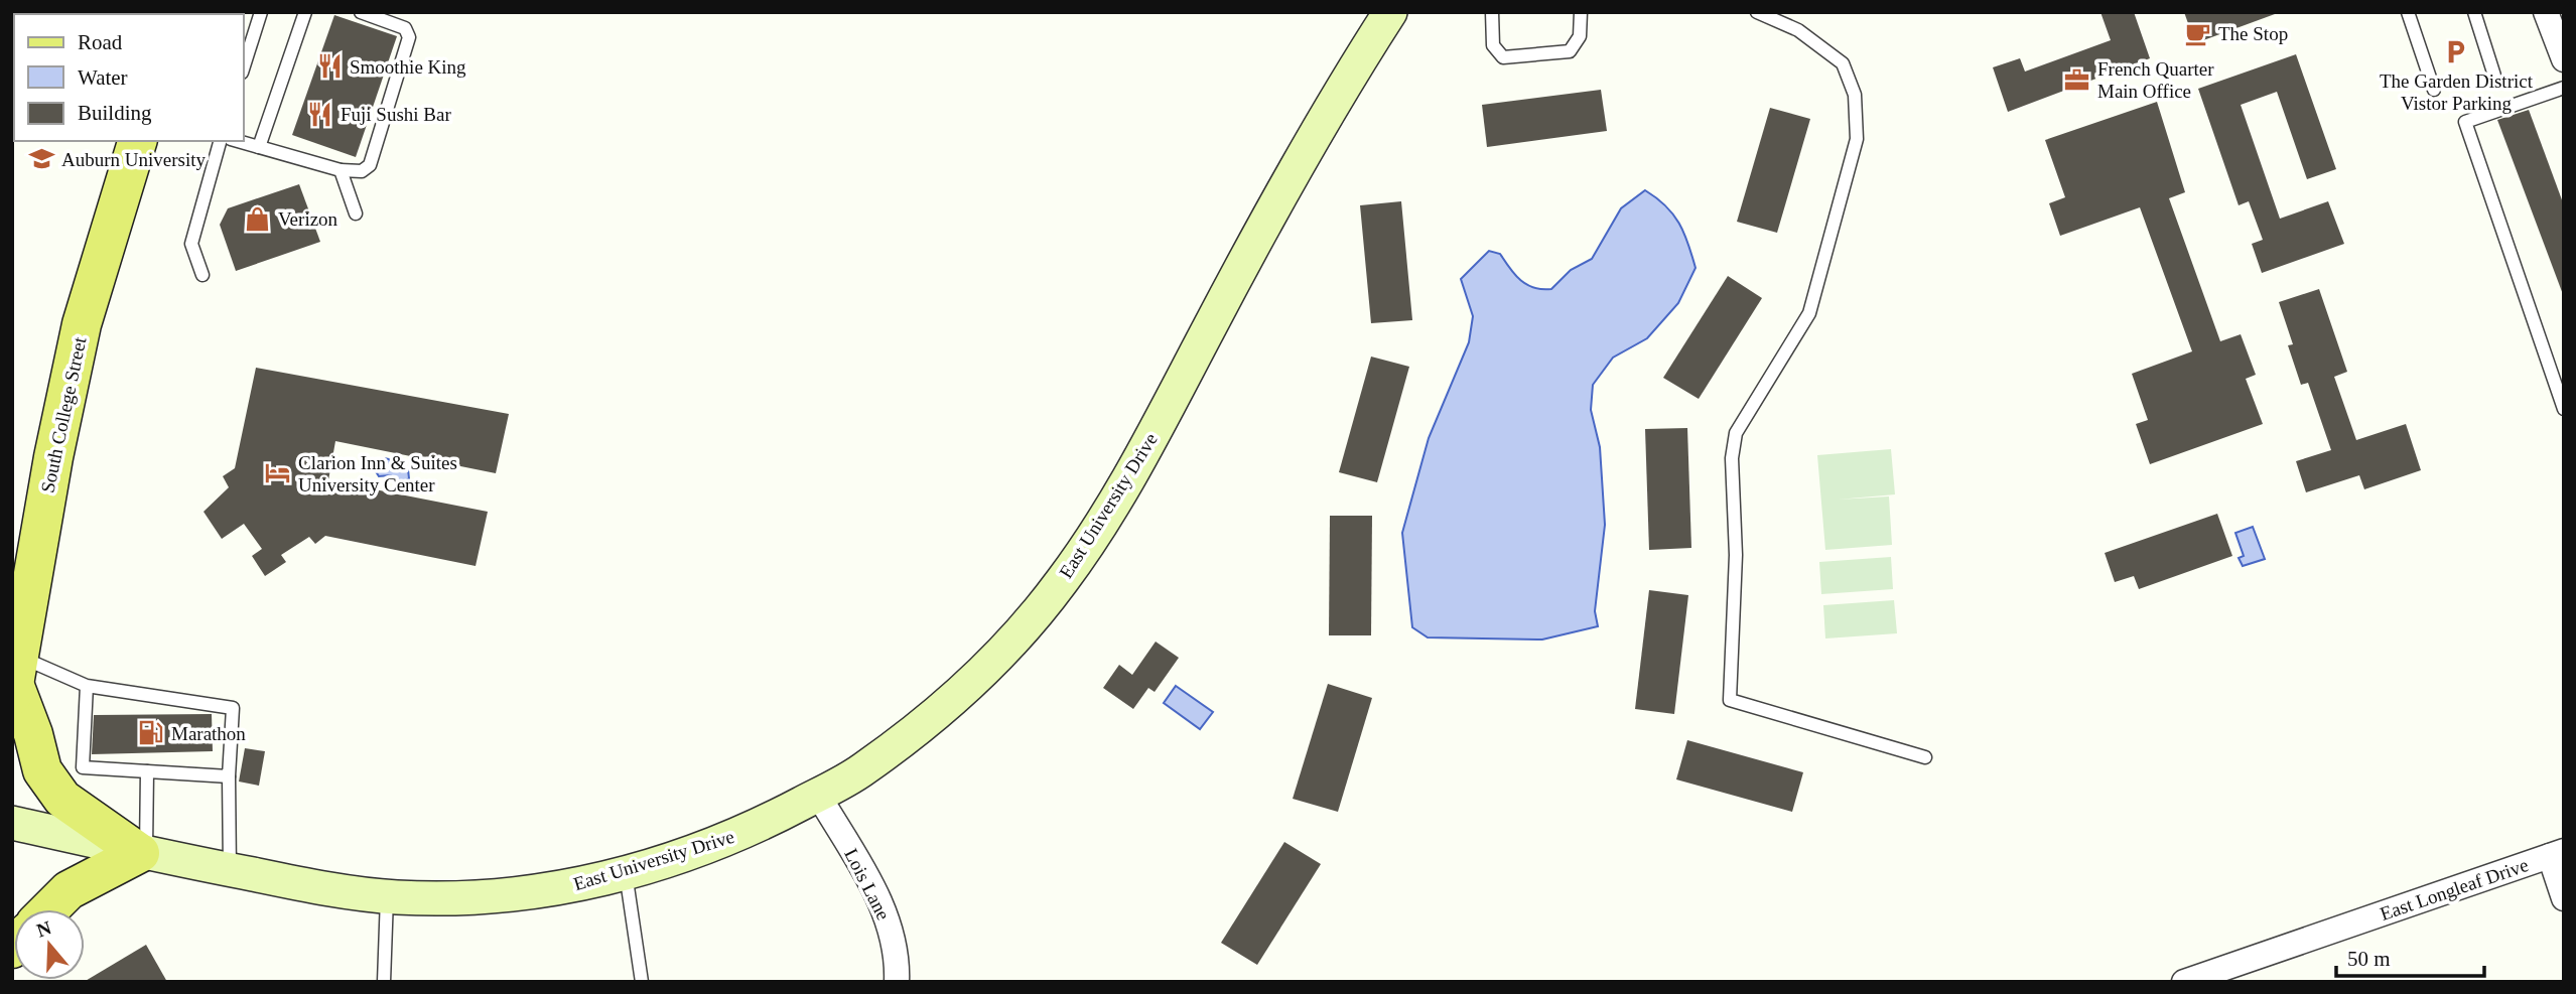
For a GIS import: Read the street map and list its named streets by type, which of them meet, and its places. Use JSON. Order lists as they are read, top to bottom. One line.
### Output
{"streets":{"main road":["South College Street","East University Drive"],"street":["Lois Lane","East Longleaf Drive"]},"crossings":[["East University Drive","Lois Lane"]],"places":{"cafe":["The Stop"],"parking":["The Garden District Vistor Parking"],"restaurant":["Smoothie King","Fuji Sushi Bar"],"office":["French Quarter Main Office"],"school or university":["Auburn University"],"shop":["Verizon"],"hotel":["Clarion Inn & Suites University Center"],"fuel station":["Marathon"]},"legend":["Road","Water","Building"],"scale_bar":"50 m","north":"top"}
